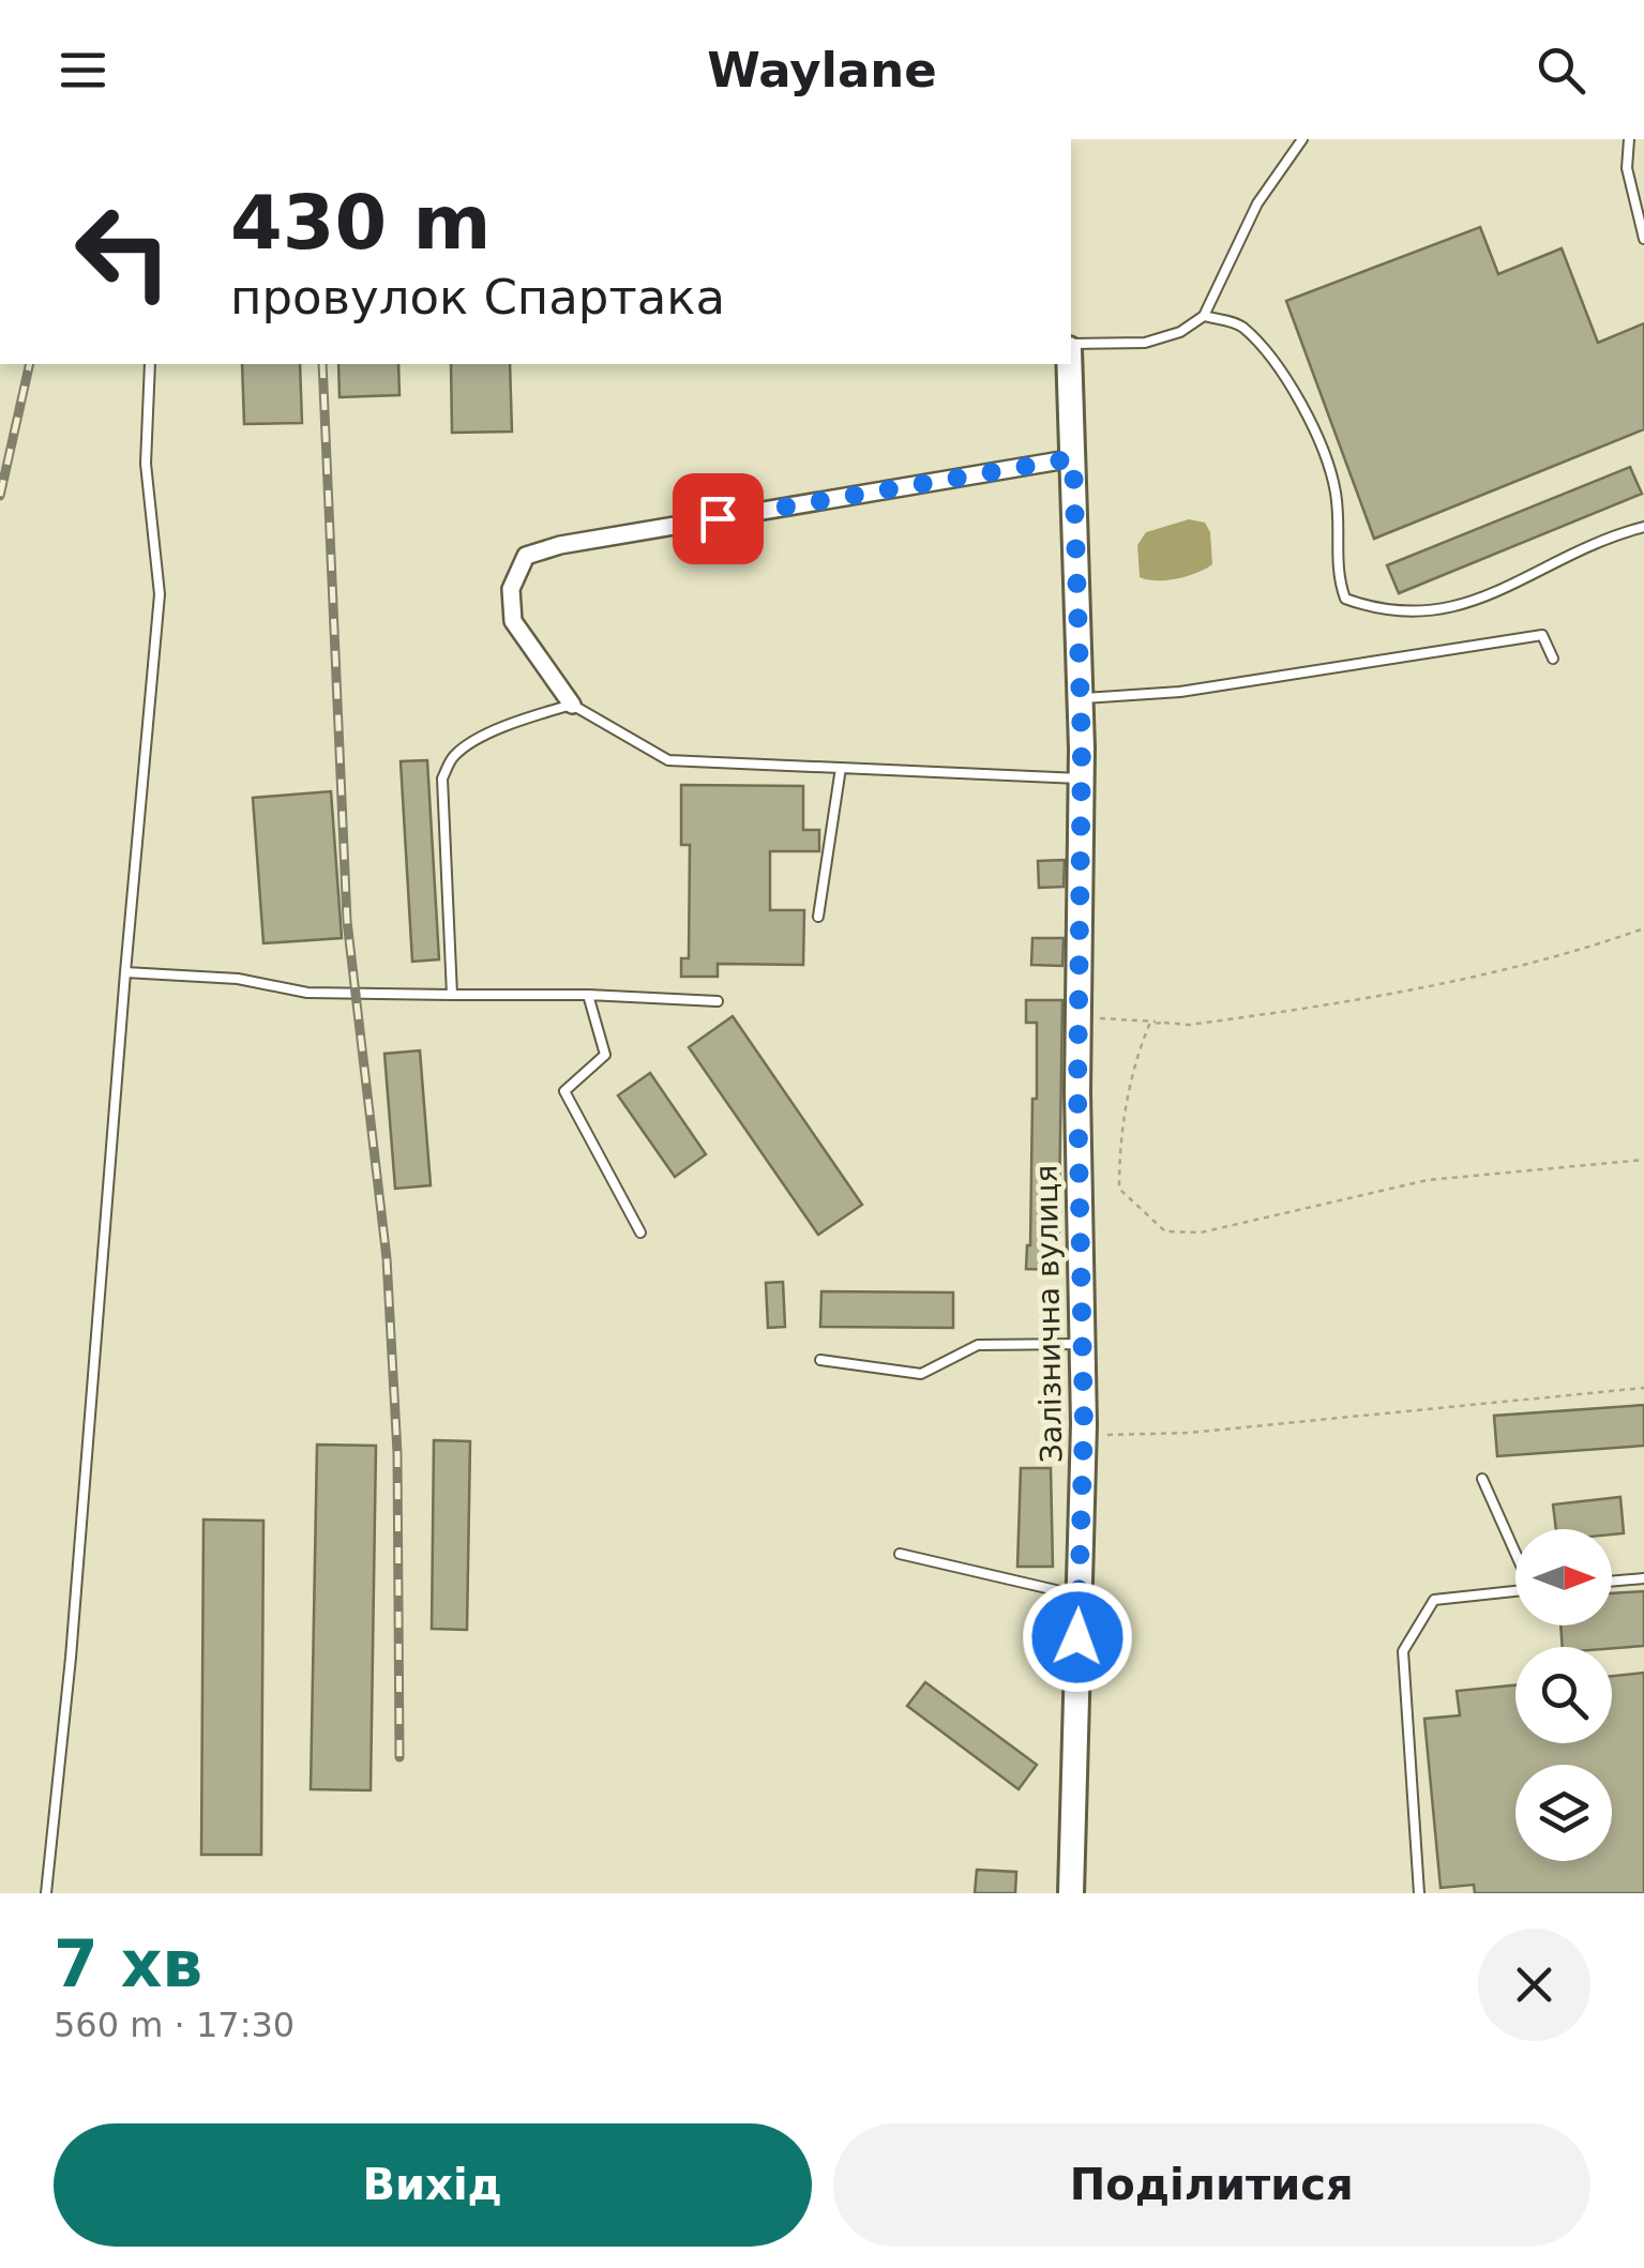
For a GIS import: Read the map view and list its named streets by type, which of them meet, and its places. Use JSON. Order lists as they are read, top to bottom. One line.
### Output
{"streets":{"street":["Залізнична вулиця"]},"north":"right","page":{"header":"Waylane","turn":["430 m","провулок Спартака"],"heading":["7 хв","560 m · 17:30"],"buttons":["Вихід","Поділитися"]}}
